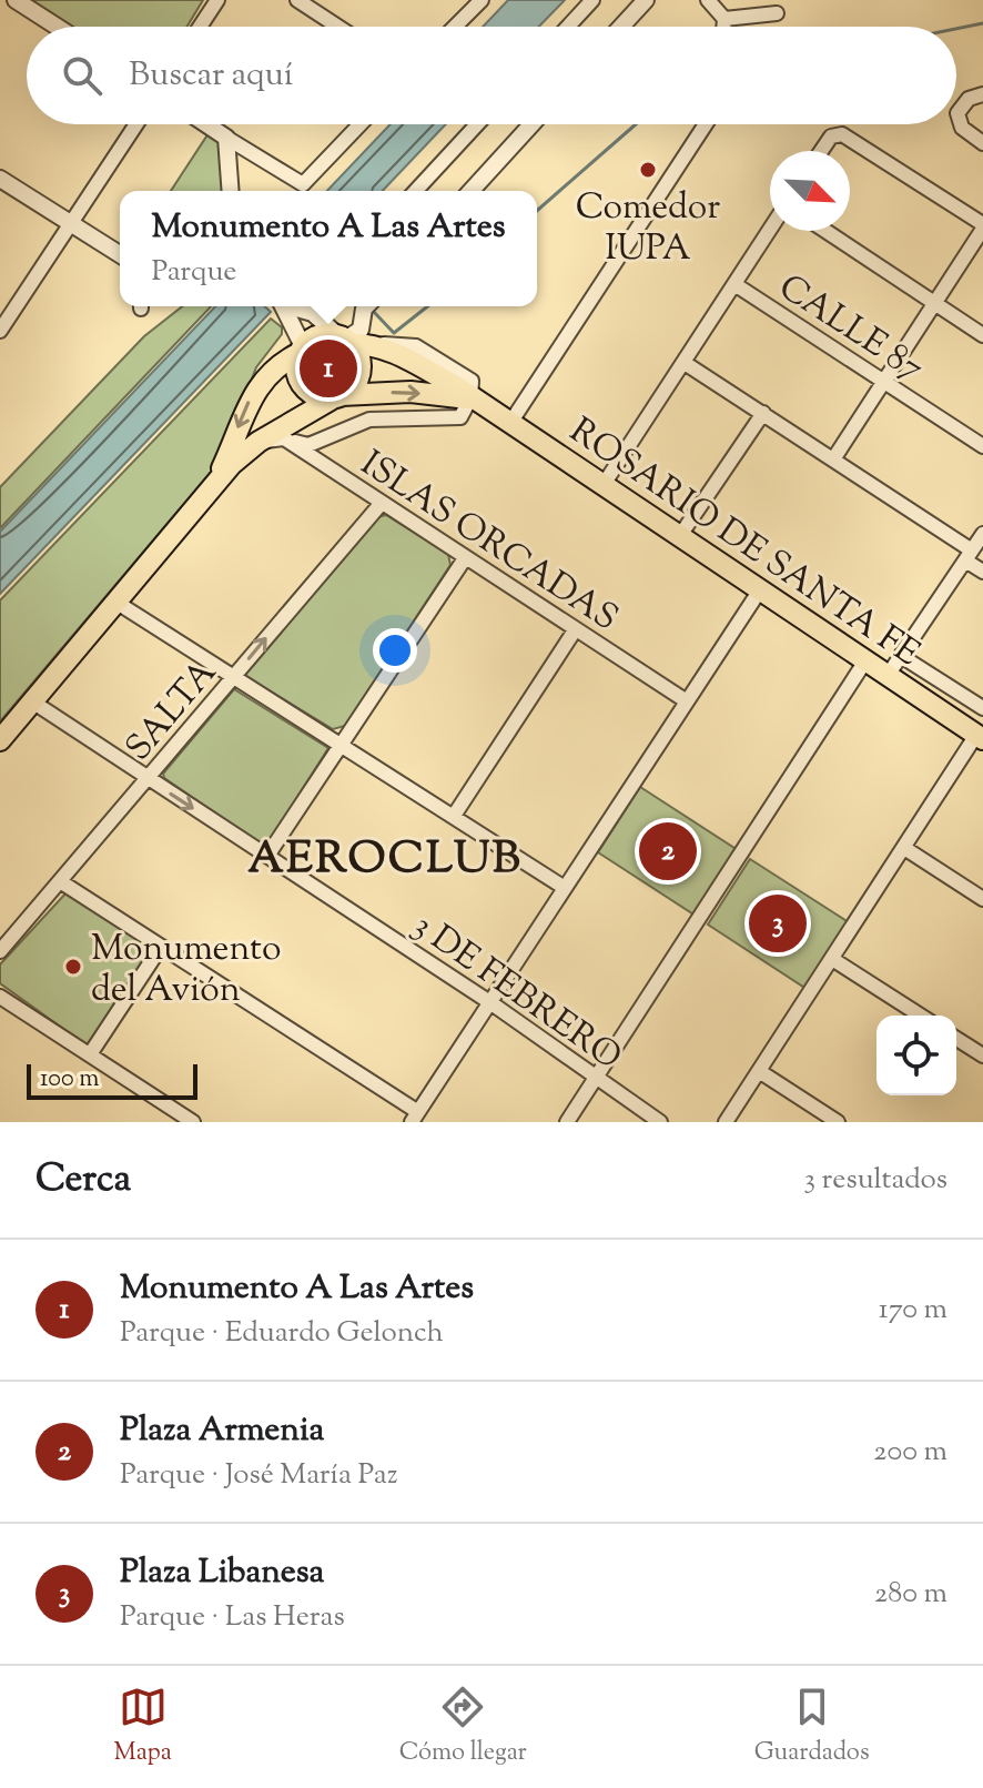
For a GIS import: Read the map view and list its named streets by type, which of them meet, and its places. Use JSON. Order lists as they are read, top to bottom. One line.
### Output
{"streets":{"main road":["ROSARIO DE SANTA FE"],"street":["CALLE 87","ISLAS ORCADAS","SALTA","3 DE FEBRERO"]},"crossings":[["ISLAS ORCADAS","SALTA"],["SALTA","3 DE FEBRERO"]],"districts":["AEROCLUB"],"places":["Comedor IUPA","Monumento del Avión"],"scale_bar":"100 m","north":"bottom right","page":{"search":"Buscar aquí","popup":["Monumento A Las Artes","Parque"],"pins":["1","2","3"],"scale":"100 m","heading":["Cerca","3 resultados"],"list":[{"mark":"1","name":"Monumento A Las Artes","note":"Parque · Eduardo Gelonch","value":"170 m"},{"mark":"2","name":"Plaza Armenia","note":"Parque · José María Paz","value":"200 m"},{"mark":"3","name":"Plaza Libanesa","note":"Parque · Las Heras","value":"280 m"}],"nav":["Mapa","Cómo llegar","Guardados"]}}
